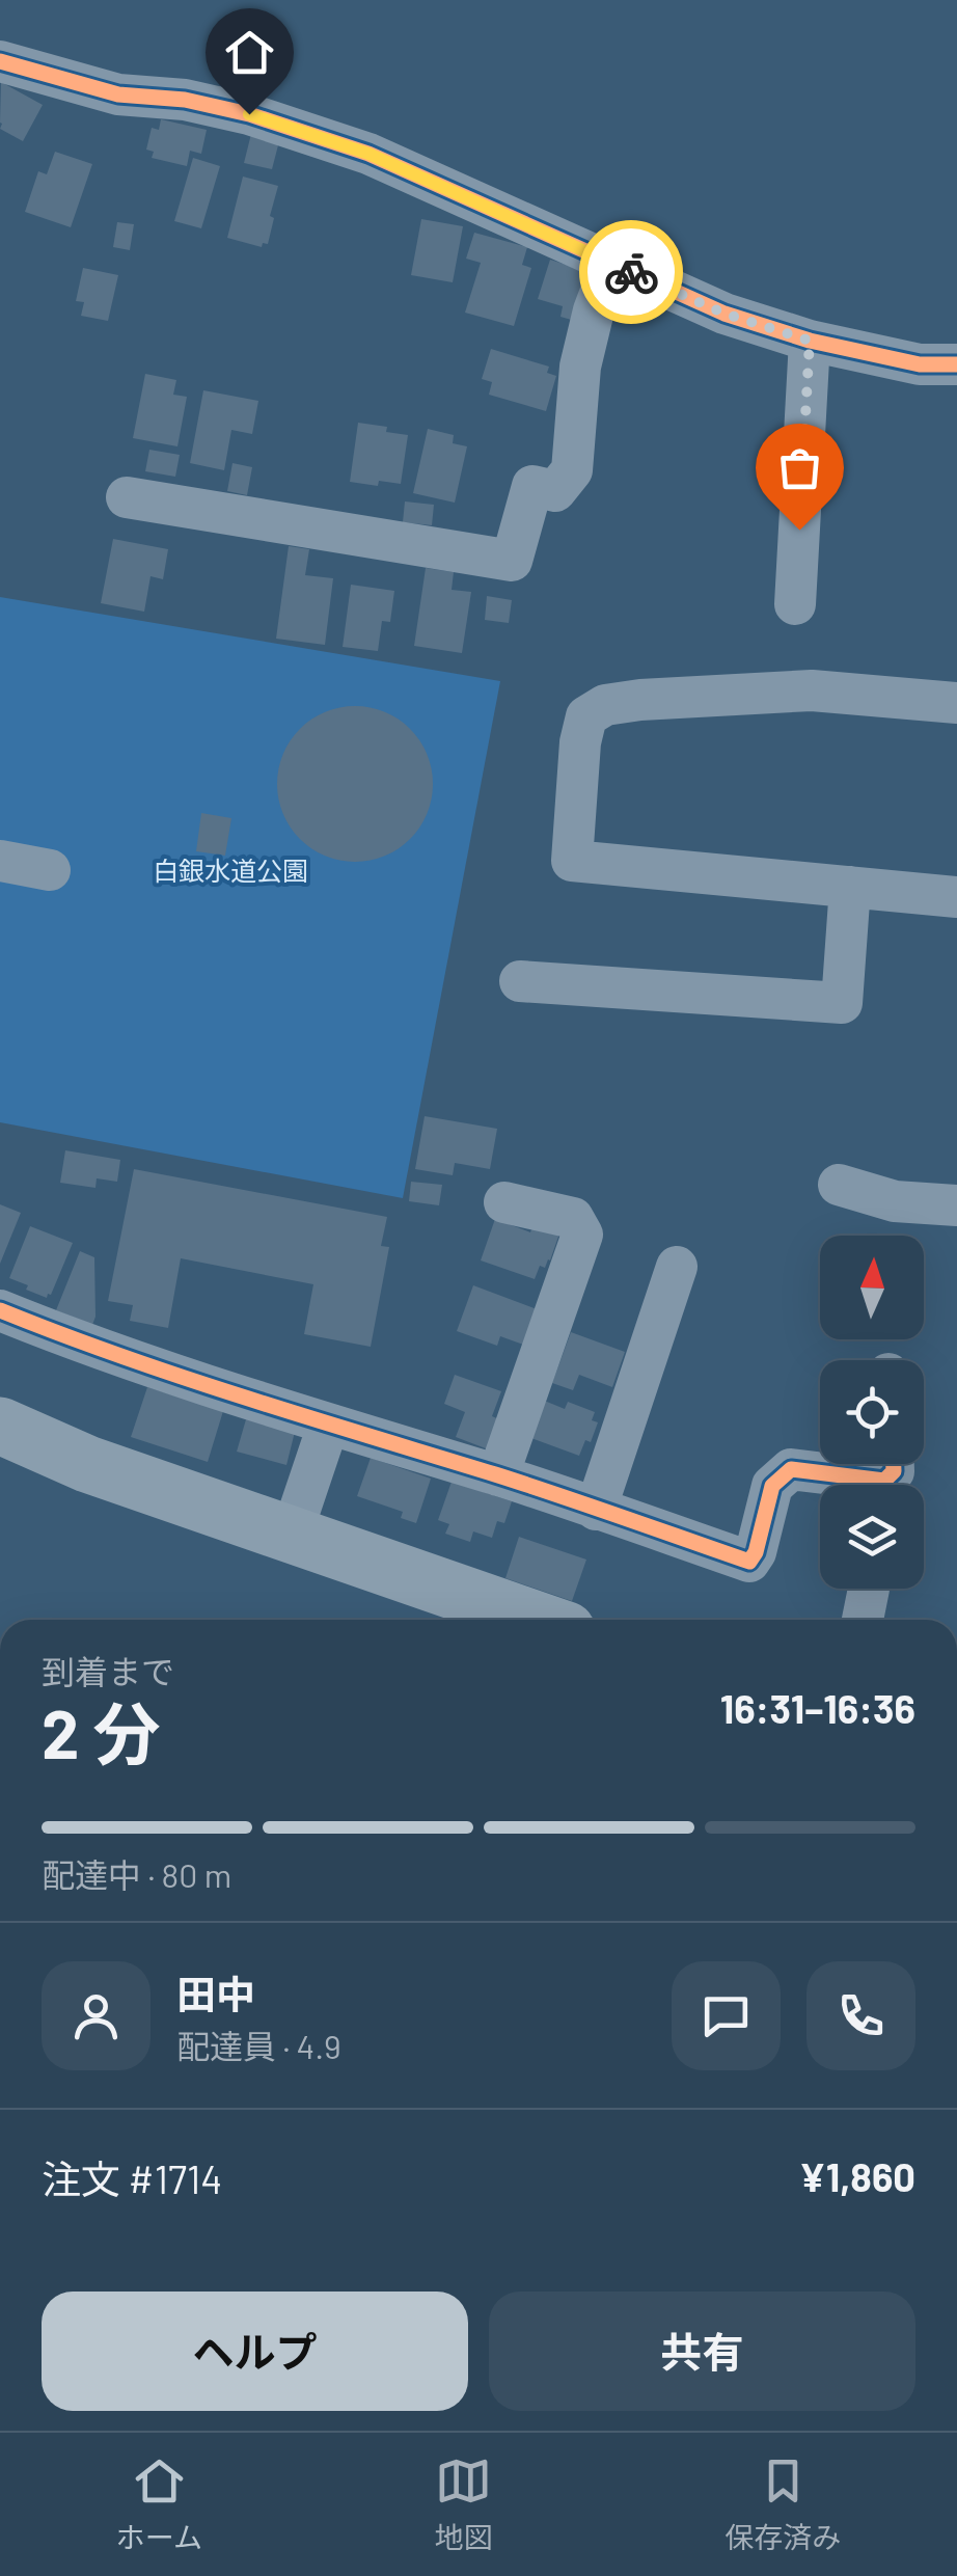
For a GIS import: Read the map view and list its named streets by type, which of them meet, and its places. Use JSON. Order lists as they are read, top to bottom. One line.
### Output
{"parks":["白銀水道公園"],"north":"top","page":{"heading":["2 分","到着まで","16:31–16:36"],"panel":["田中","配達員 · 4.9","注文 #1714","¥1,860"],"bar":"配達中 · 80 m","buttons":["ヘルプ","共有"],"tabs":["ホーム","地図","保存済み"]}}
